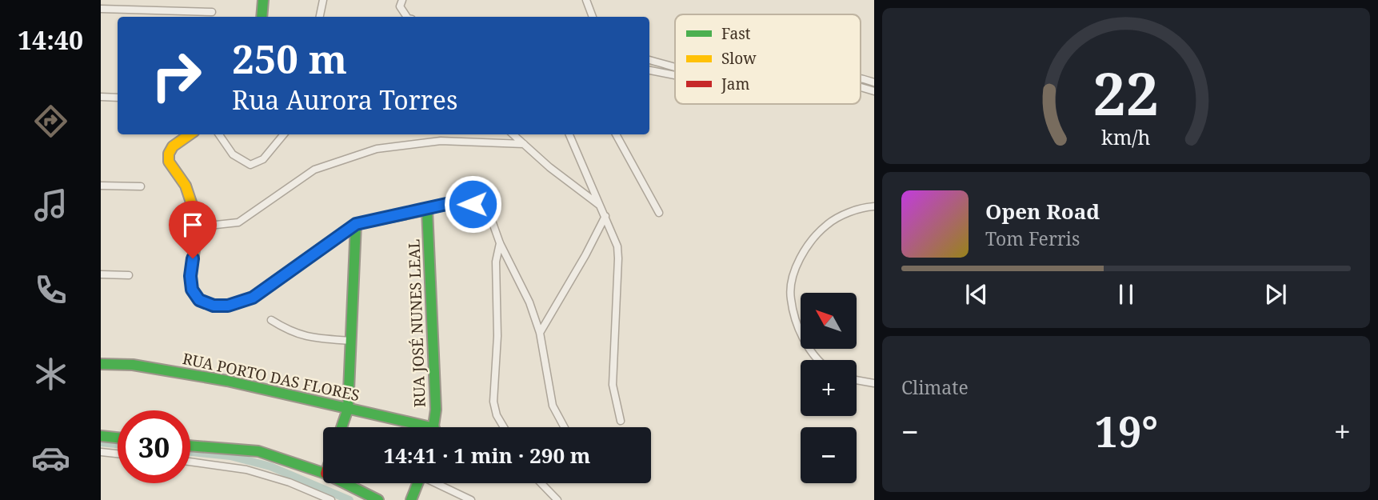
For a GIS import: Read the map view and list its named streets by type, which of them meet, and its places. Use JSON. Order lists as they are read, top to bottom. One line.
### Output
{"streets":{"street":["RUA JOSÉ NUNES LEAL","RUA PORTO DAS FLORES"]},"legend":["Fast","Slow","Jam"],"north":"top left","page":{"tabs":"14:40","turn":["250 m","Rua Aurora Torres"],"song":["Open Road","Tom Ferris"],"map_buttons":["+","−"],"tile":"Climate","heat":["−","19°","+"],"limit":"30","trip":"14:41 · 1 min · 290 m","gauge":["22","km/h"]}}
